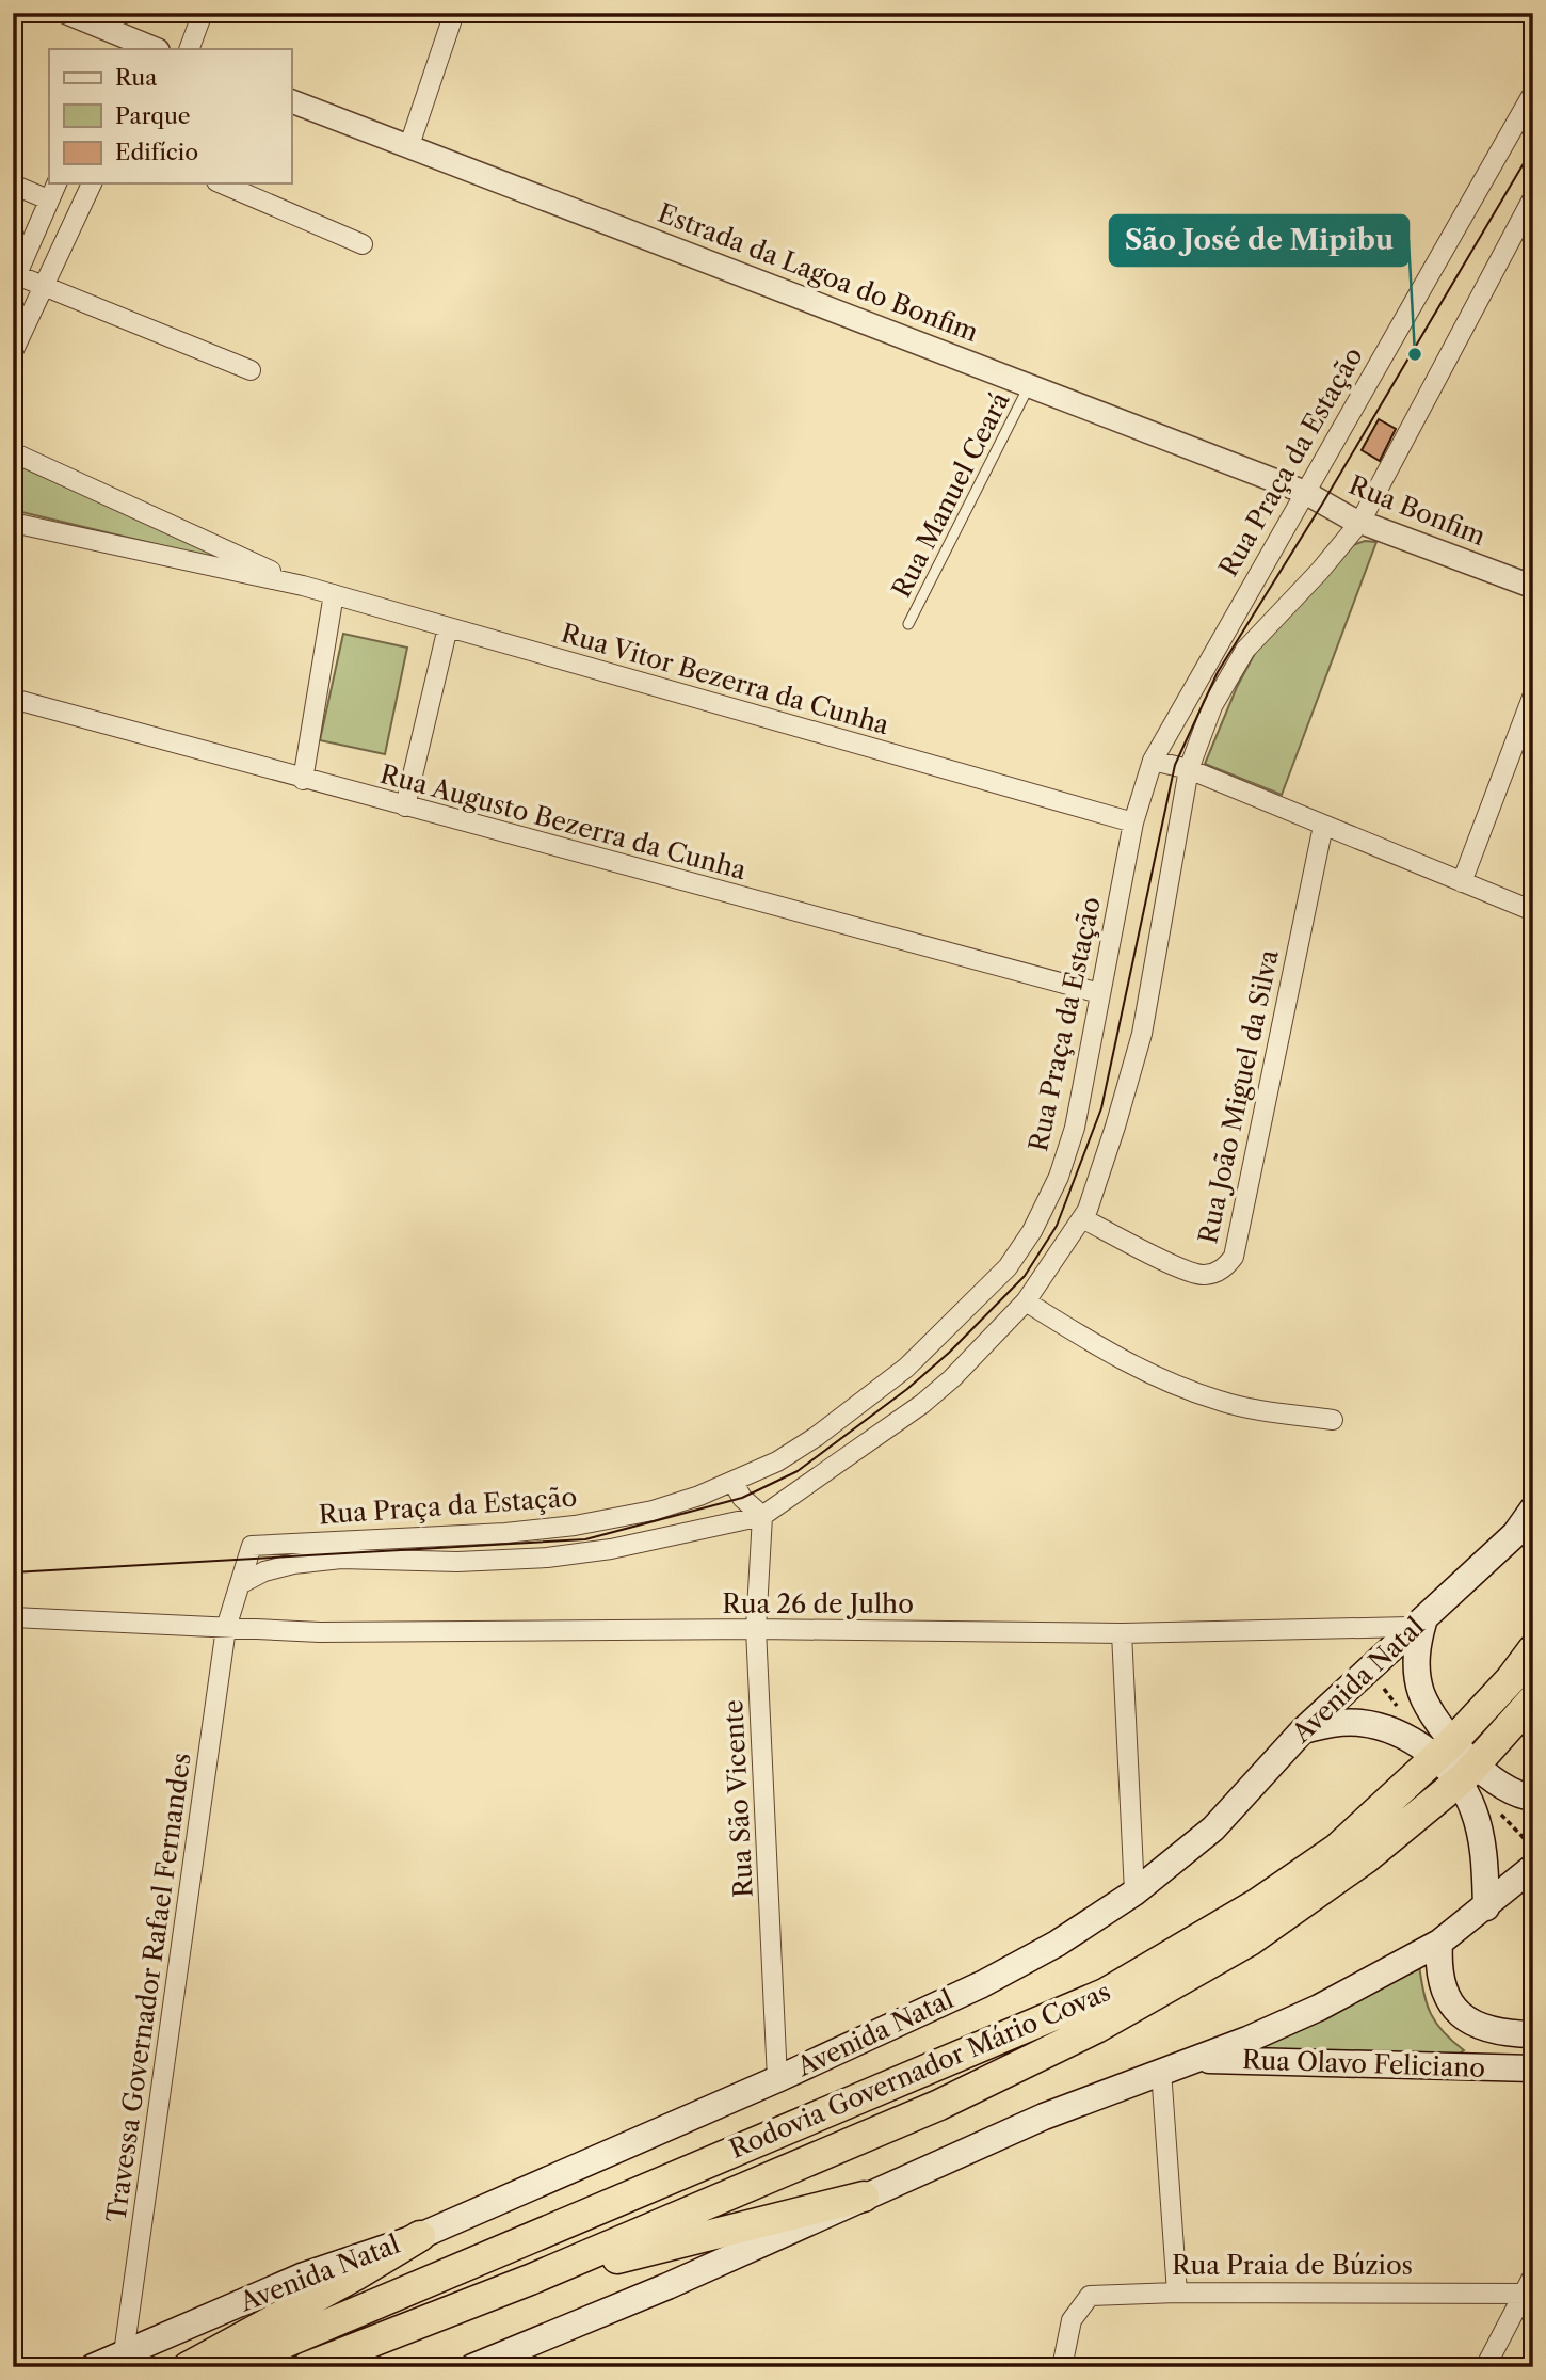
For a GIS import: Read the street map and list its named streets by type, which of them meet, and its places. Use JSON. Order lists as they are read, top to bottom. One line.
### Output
{"streets":{"highway":["Rodovia Governador Mário Covas"],"main road":["Avenida Natal","Rua Olavo Feliciano"],"street":["Estrada da Lagoa do Bonfim","Rua Praça da Estação","Rua Bonfim","Rua Vitor Bezerra da Cunha","Rua Augusto Bezerra da Cunha","Rua João Miguel da Silva","Rua 26 de Julho","Rua São Vicente","Travessa Governador Rafael Fernandes","Rua Praia de Búzios"],"lane":["Rua Manuel Ceará"]},"crossings":[["Estrada da Lagoa do Bonfim","Rua Praça da Estação"],["Estrada da Lagoa do Bonfim","Rua Manuel Ceará"],["Estrada da Lagoa do Bonfim","Rua Bonfim"],["Rua Praça da Estação","Rua Bonfim"],["Rua Praça da Estação","Rua Vitor Bezerra da Cunha"],["Rua Praça da Estação","Rua Augusto Bezerra da Cunha"],["Rua Praça da Estação","Travessa Governador Rafael Fernandes"],["Rua 26 de Julho","Avenida Natal"],["Rua 26 de Julho","Rua São Vicente"],["Rua 26 de Julho","Travessa Governador Rafael Fernandes"],["Avenida Natal","Rua São Vicente"],["Avenida Natal","Travessa Governador Rafael Fernandes"]],"places":["São José de Mipibu"],"legend":["Rua","Parque","Edifício"]}
